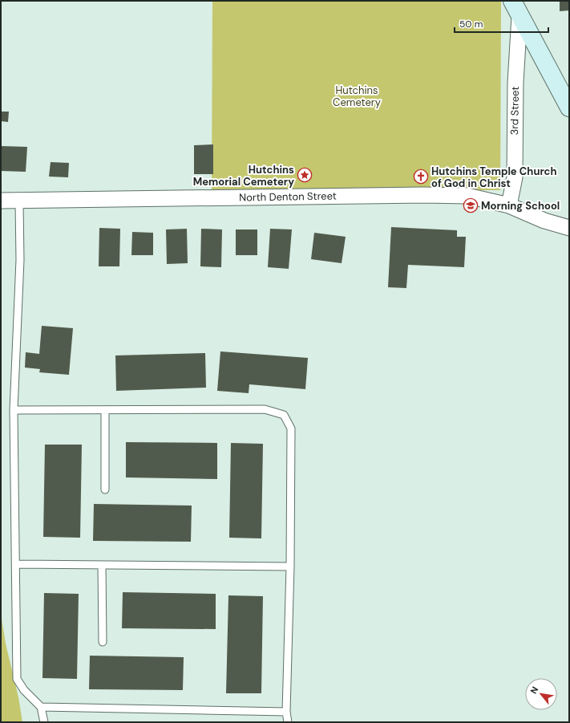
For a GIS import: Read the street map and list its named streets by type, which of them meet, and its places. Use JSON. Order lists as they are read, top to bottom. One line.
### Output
{"streets":{"street":["3rd Street","North Denton Street"]},"crossings":[["3rd Street","North Denton Street"]],"parks":["Hutchins Cemetery"],"places":{"place":["Hutchins Memorial Cemetery"],"church":["Hutchins Temple Church of God in Christ"],"school or university":["Morning School"]},"scale_bar":"50 m","north":"top left"}
